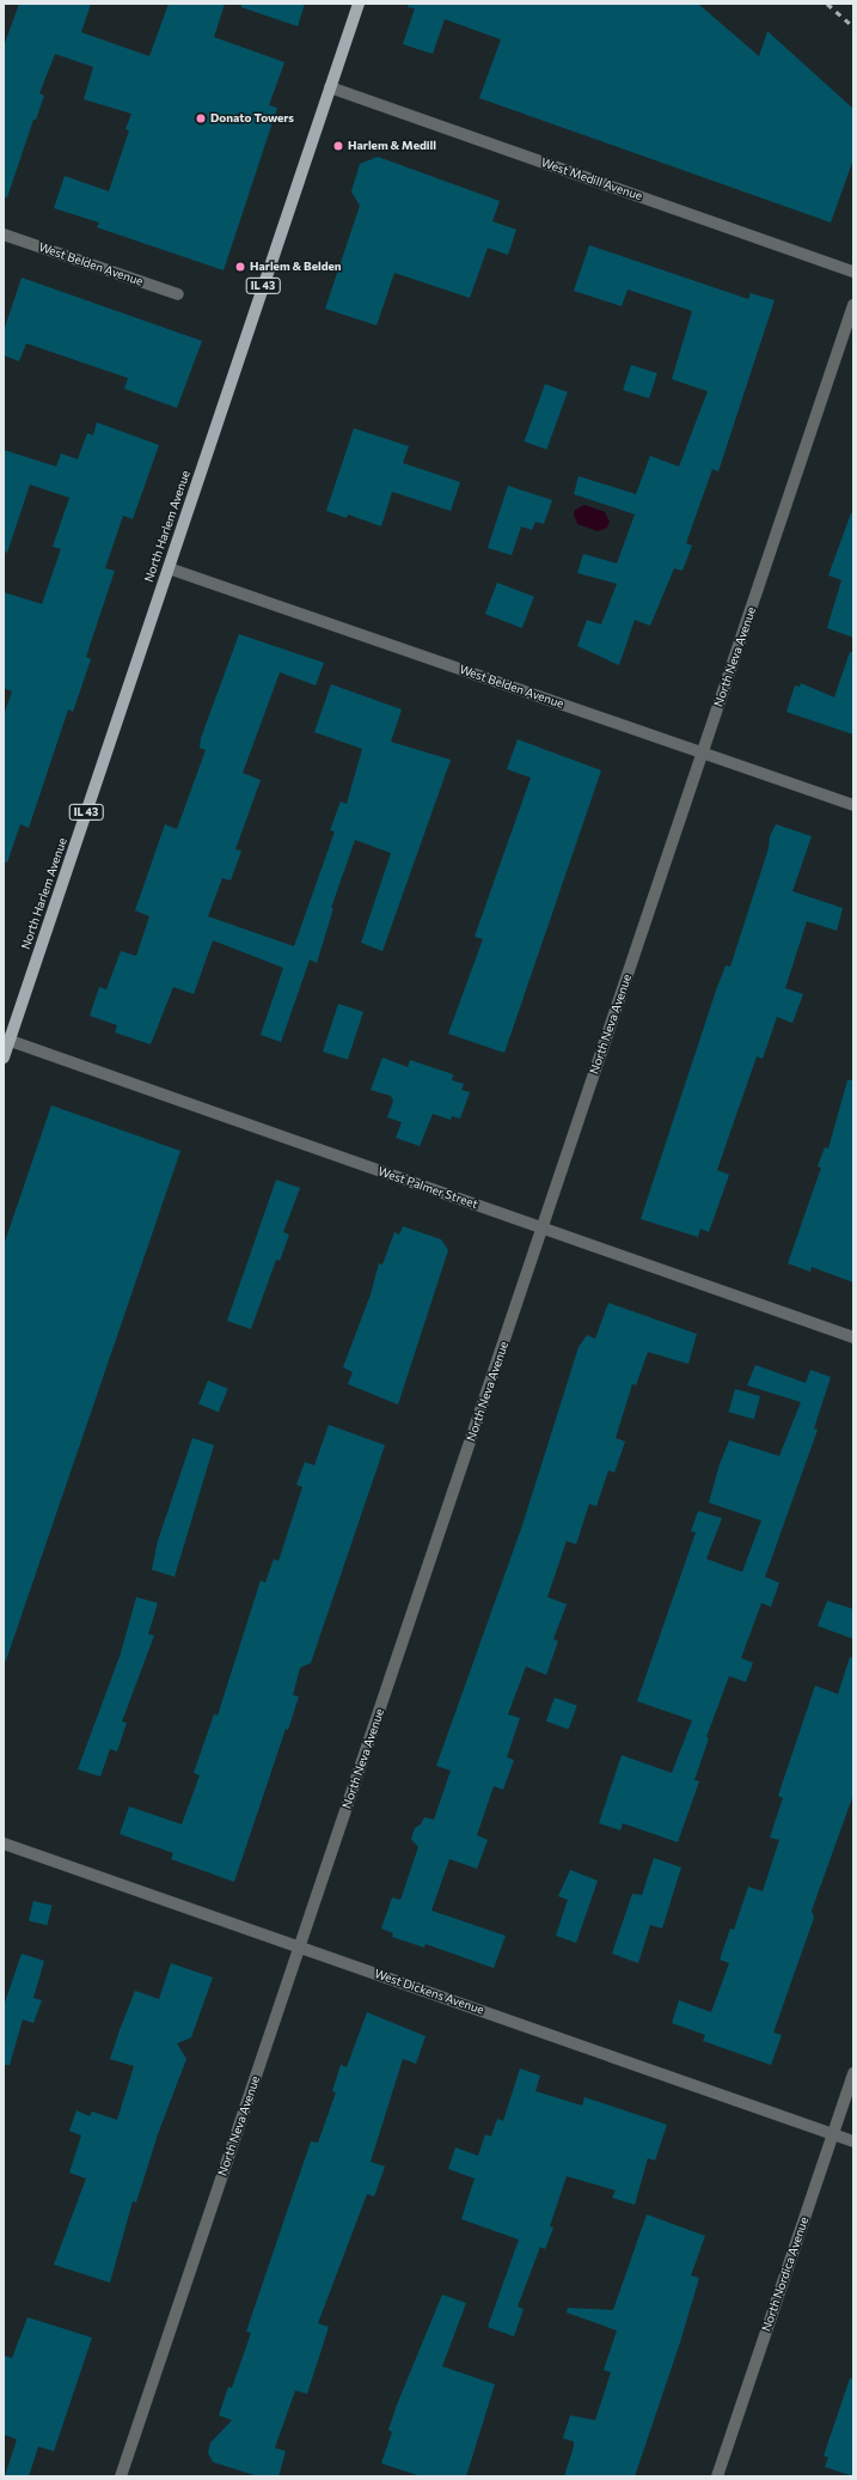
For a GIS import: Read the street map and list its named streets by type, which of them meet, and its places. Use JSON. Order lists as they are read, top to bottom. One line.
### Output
{"streets":{"main road":["IL 43","North Harlem Avenue"],"street":["West Medill Avenue","West Belden Avenue","North Neva Avenue","West Palmer Street","West Dickens Avenue","North Nordica Avenue"]},"crossings":[["West Medill Avenue","North Harlem Avenue"],["West Belden Avenue","North Harlem Avenue"],["West Belden Avenue","North Neva Avenue"],["North Harlem Avenue","West Palmer Street"],["North Neva Avenue","West Palmer Street"],["North Neva Avenue","West Dickens Avenue"],["West Dickens Avenue","North Nordica Avenue"]],"places":["Donato Towers","Harlem & Medill","Harlem & Belden"]}
